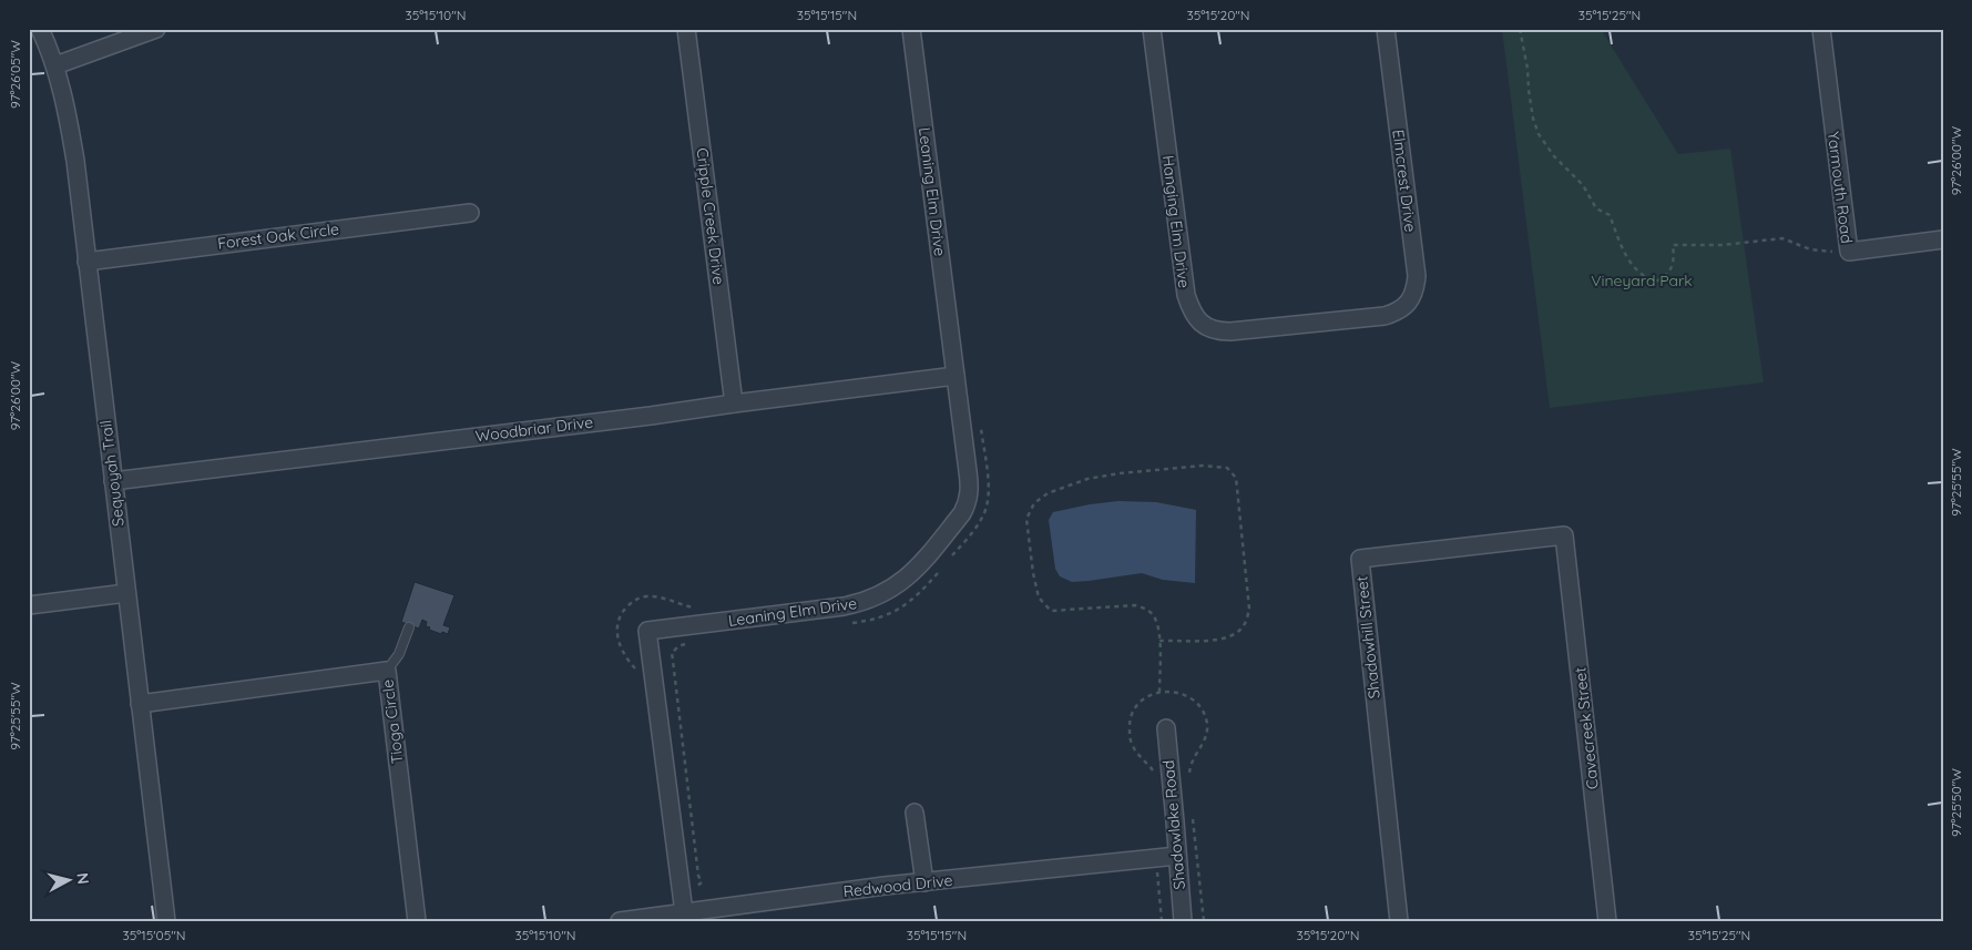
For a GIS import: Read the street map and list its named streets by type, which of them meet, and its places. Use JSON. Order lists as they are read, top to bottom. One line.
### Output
{"streets":{"street":["Elmcrest Drive","Yarmouth Road","Leaning Elm Drive","Cripple Creek Drive","Hanging Elm Drive","Forest Oak Circle","Woodbriar Drive","Sequoyah Trail","Shadowhill Street","Tioga Circle","Cavecreek Street","Shadowlake Road","Redwood Drive"]},"crossings":[["Elmcrest Drive","Hanging Elm Drive"],["Leaning Elm Drive","Woodbriar Drive"],["Leaning Elm Drive","Redwood Drive"],["Cripple Creek Drive","Woodbriar Drive"],["Forest Oak Circle","Sequoyah Trail"],["Woodbriar Drive","Sequoyah Trail"],["Sequoyah Trail","Tioga Circle"],["Shadowhill Street","Cavecreek Street"],["Shadowlake Road","Redwood Drive"]],"parks":["Vineyard Park"],"north":"right","coordinates":["35°15'10\"N","35°15'15\"N","35°15'20\"N","35°15'25\"N","97°26'05\"W","97°26'00\"W","97°25'55\"W","97°25'50\"W","35°15'05\"N"]}
